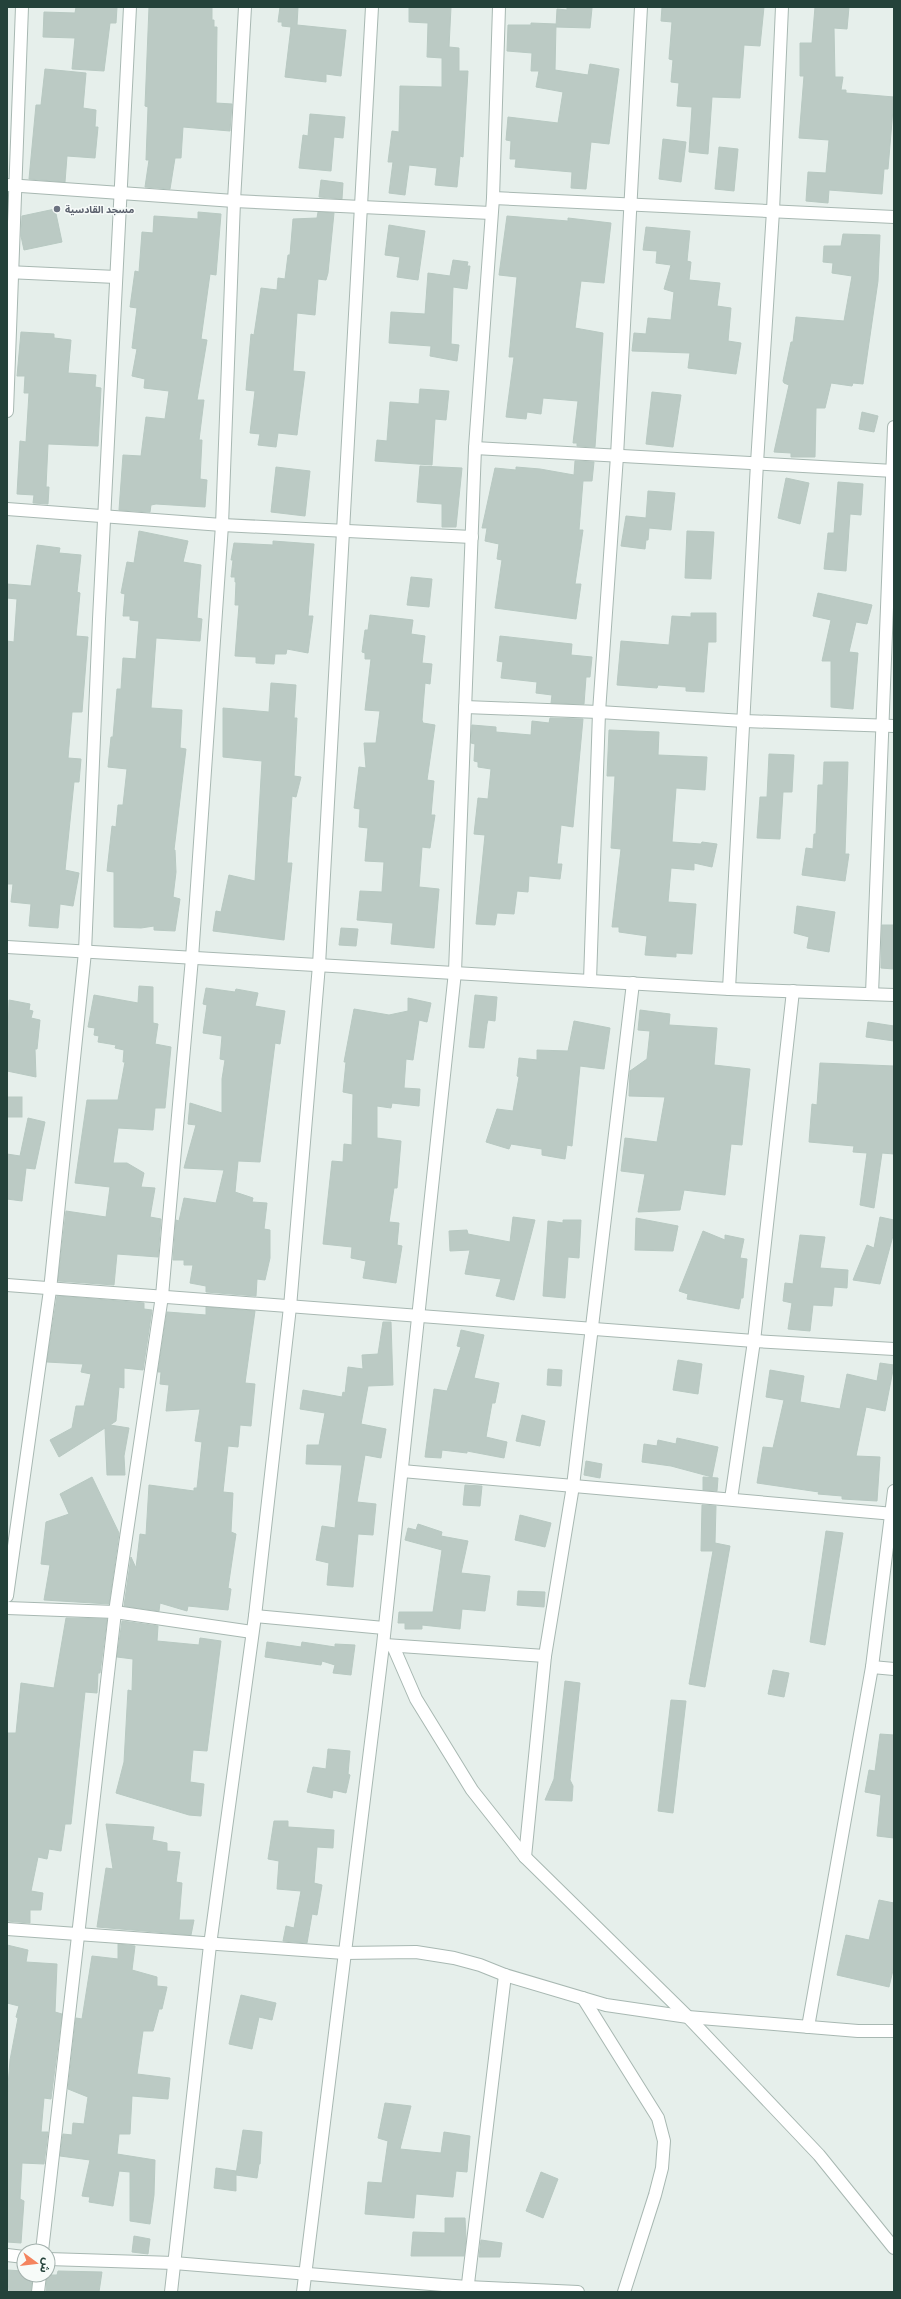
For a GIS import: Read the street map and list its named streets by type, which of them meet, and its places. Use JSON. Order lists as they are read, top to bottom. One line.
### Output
{"places":["مسجد القادسية"],"north":"right"}
